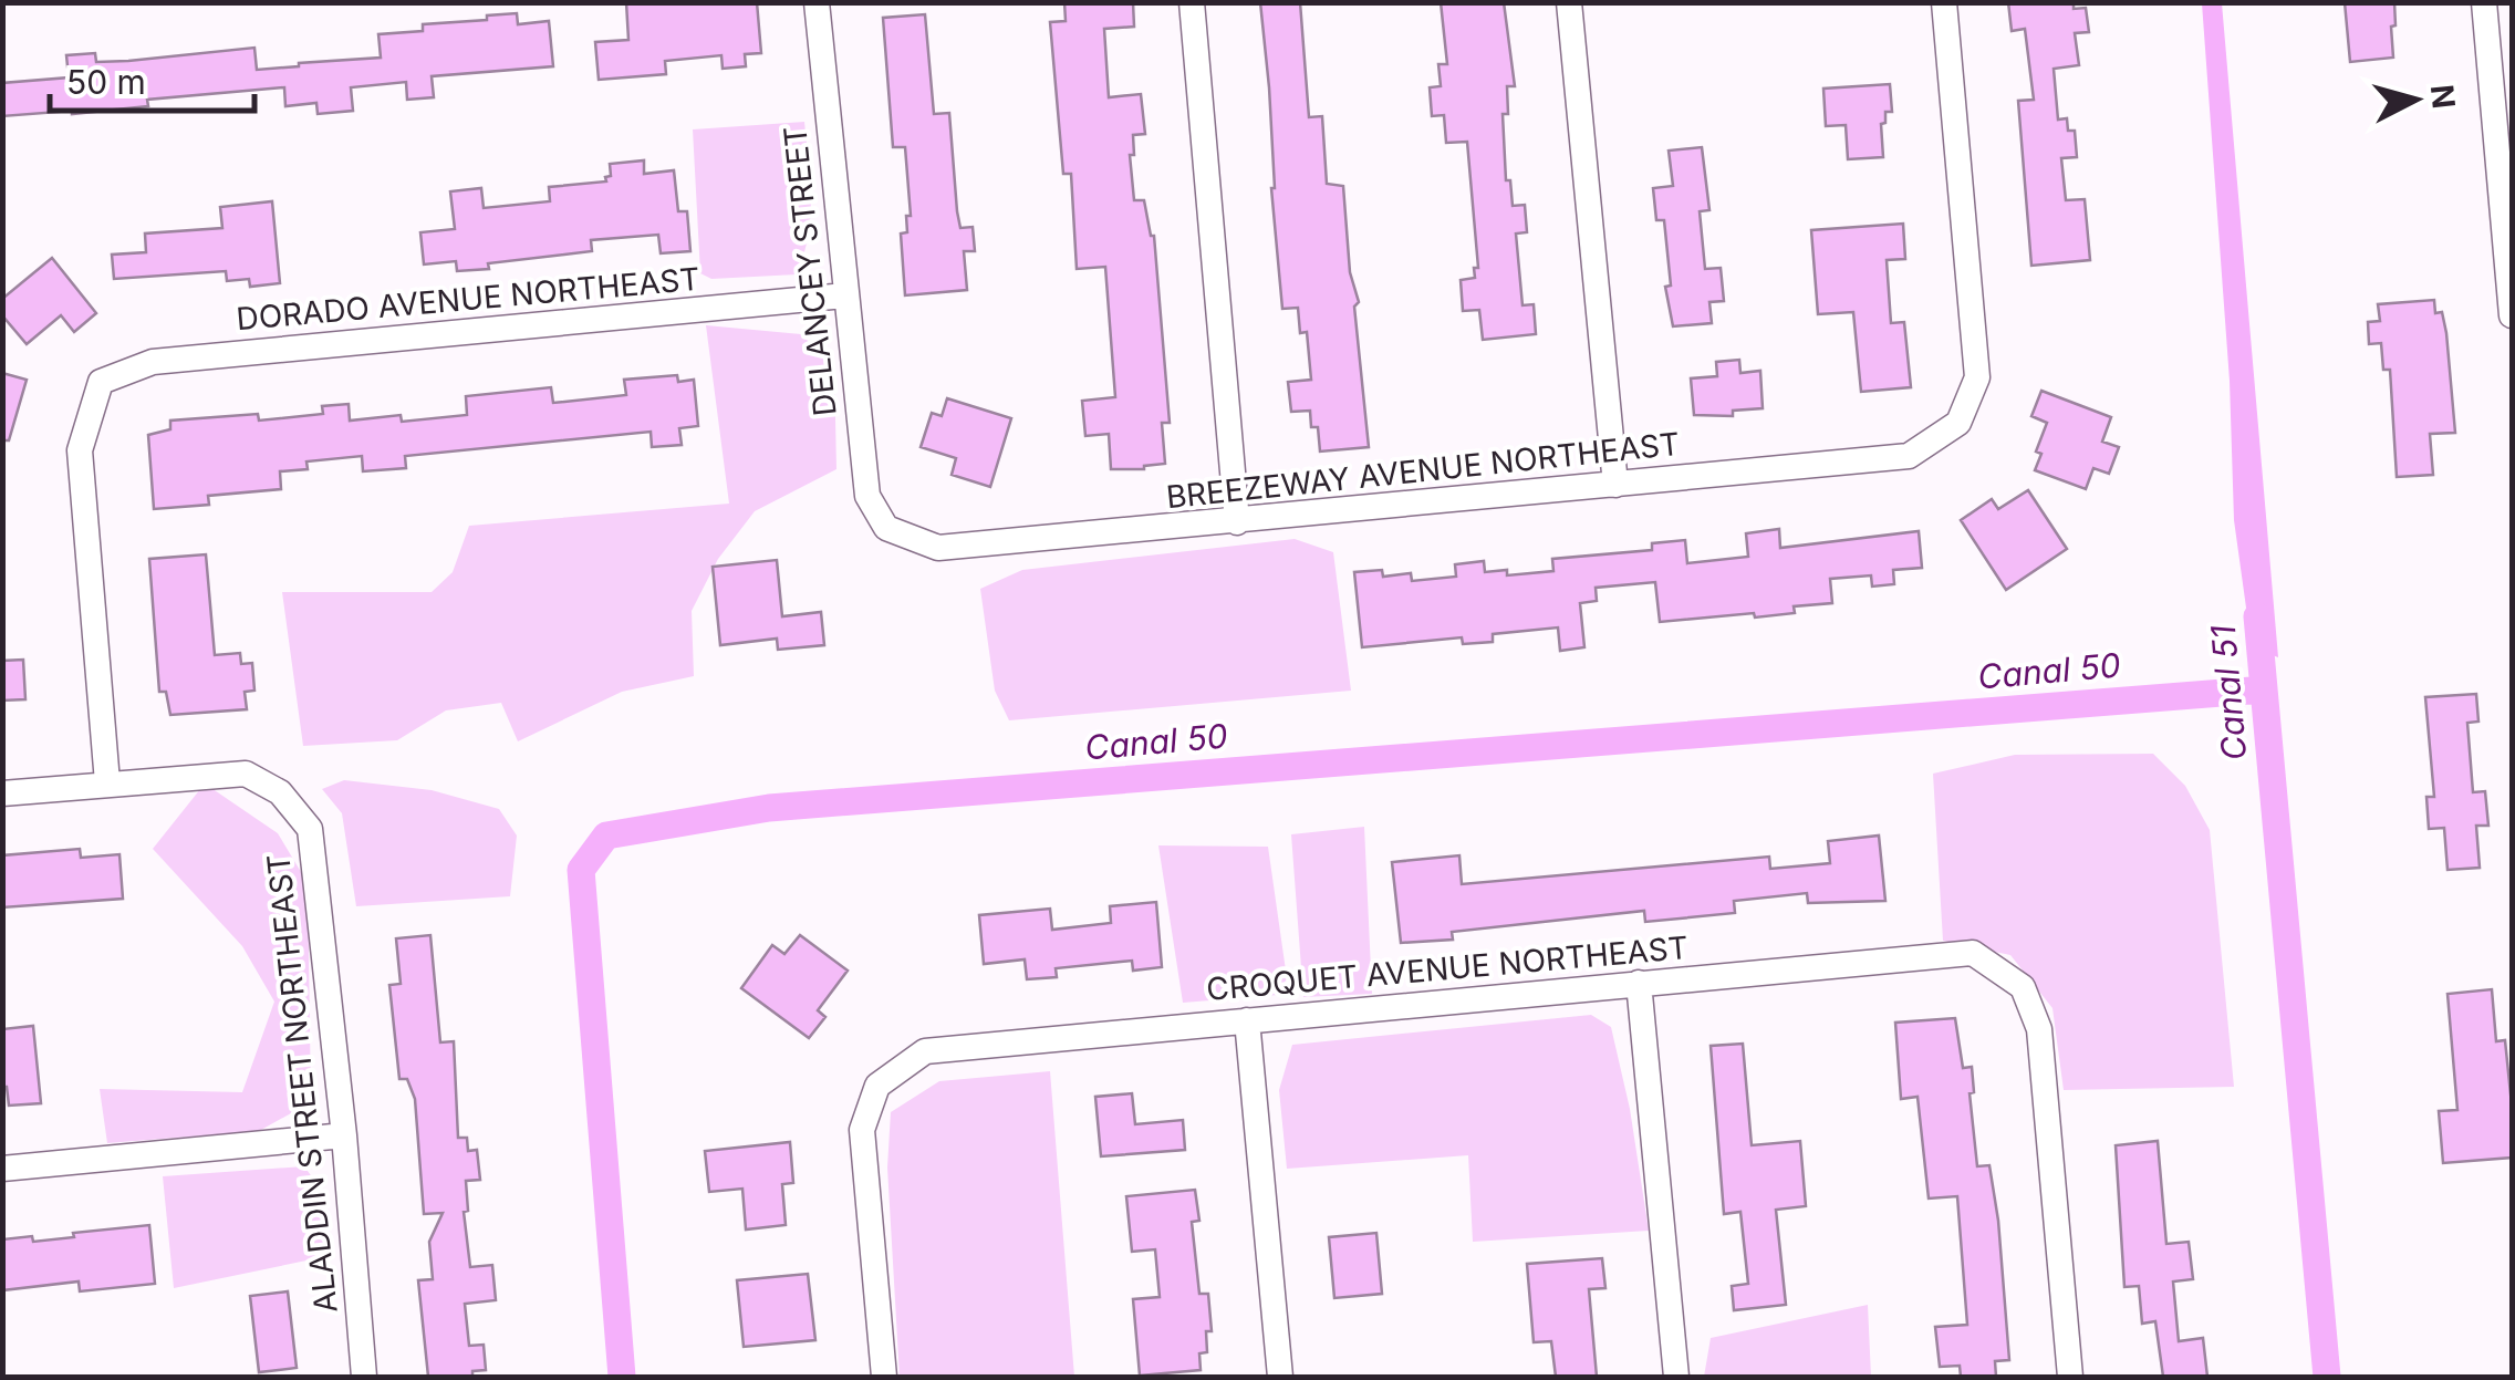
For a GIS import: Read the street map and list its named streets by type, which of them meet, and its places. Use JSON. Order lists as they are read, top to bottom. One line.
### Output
{"streets":{"street":["DELANCEY STREET","DORADO AVENUE NORTHEAST","BREEZEWAY AVENUE NORTHEAST","CROQUET AVENUE NORTHEAST","ALADDIN STREET NORTHEAST"]},"crossings":[["DELANCEY STREET","DORADO AVENUE NORTHEAST"],["DELANCEY STREET","BREEZEWAY AVENUE NORTHEAST"],["DORADO AVENUE NORTHEAST","ALADDIN STREET NORTHEAST"]],"water":["Canal 50","Canal 51"],"scale_bar":"50 m","north":"right"}
